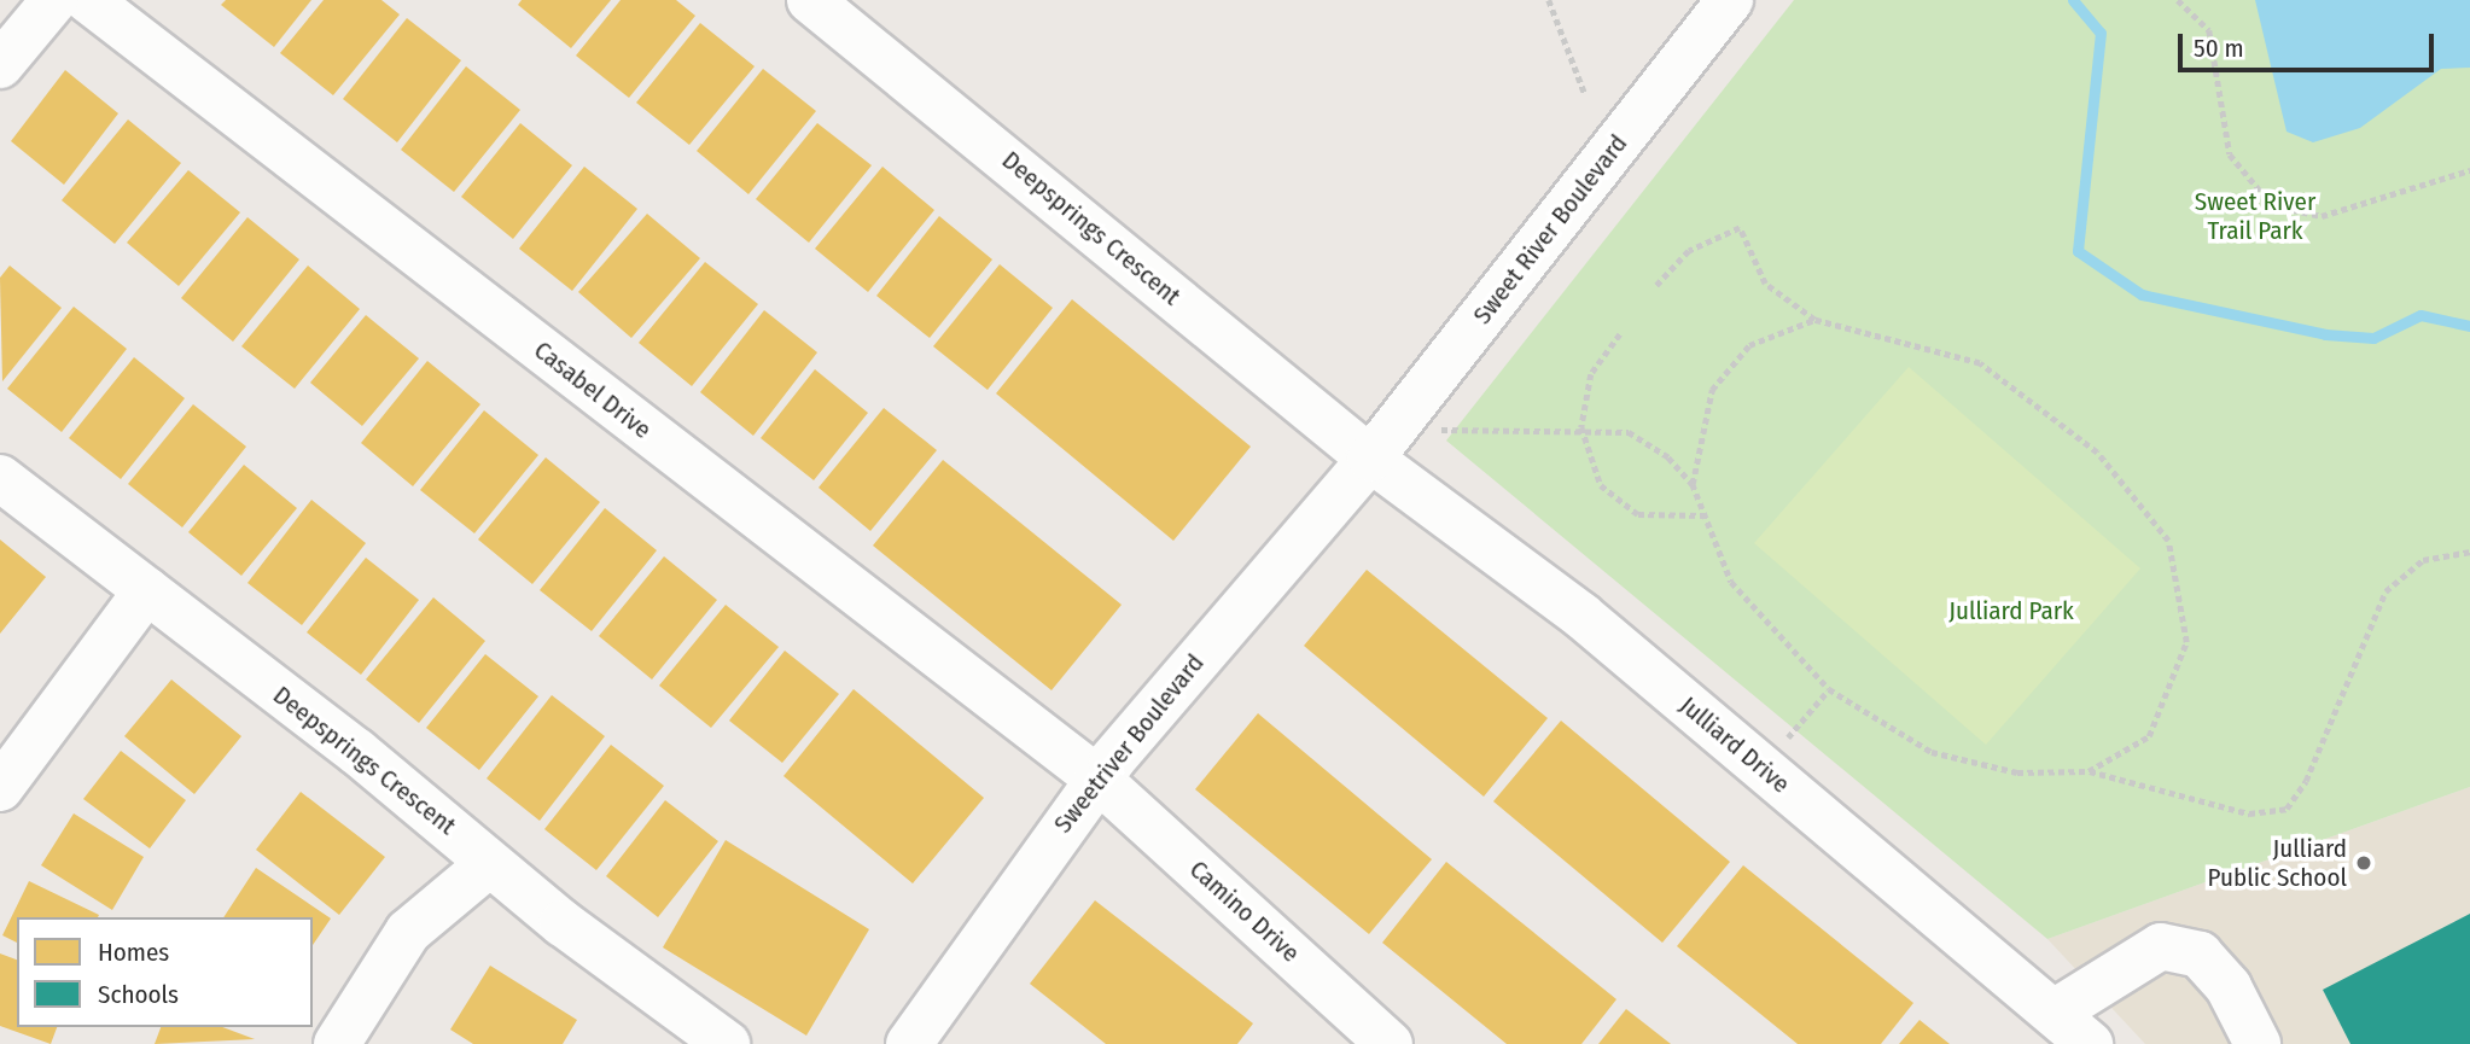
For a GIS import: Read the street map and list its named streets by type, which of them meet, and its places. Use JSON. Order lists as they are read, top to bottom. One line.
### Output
{"streets":{"street":["Deepsprings Crescent","Sweet River Boulevard","Casabel Drive","Sweetriver Boulevard","Julliard Drive","Camino Drive"]},"crossings":[["Deepsprings Crescent","Sweet River Boulevard"],["Deepsprings Crescent","Sweetriver Boulevard"],["Deepsprings Crescent","Julliard Drive"],["Sweet River Boulevard","Sweetriver Boulevard"],["Sweet River Boulevard","Julliard Drive"],["Casabel Drive","Sweetriver Boulevard"],["Casabel Drive","Camino Drive"],["Sweetriver Boulevard","Julliard Drive"],["Sweetriver Boulevard","Camino Drive"]],"parks":["Sweet River Trail Park","Julliard Park"],"places":["Julliard Public School"],"legend":["Homes","Schools"],"scale_bar":"50 m"}
